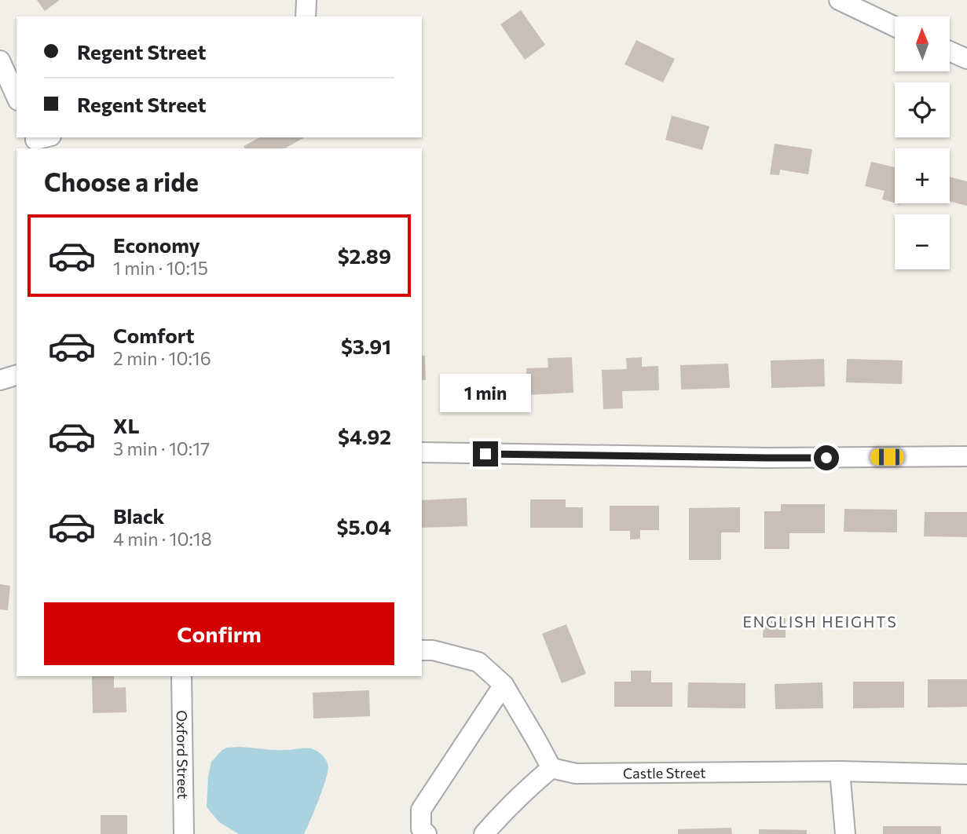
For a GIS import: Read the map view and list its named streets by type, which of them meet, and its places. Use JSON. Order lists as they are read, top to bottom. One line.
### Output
{"streets":{"street":["Oxford Street","Castle Street"]},"districts":["ENGLISH HEIGHTS"],"north":"top","page":{"map_buttons":["+","−"],"banner":["Regent Street","Regent Street"],"heading":"Choose a ride","list":[{"name":"Economy","note":"1 min · 10:15","value":"$2.89"},{"name":"Comfort","note":"2 min · 10:16","value":"$3.91"},{"name":"XL","note":"3 min · 10:17","value":"$4.92"},{"name":"Black","note":"4 min · 10:18","value":"$5.04"}],"bubble":"1 min","buttons":"Confirm"}}
